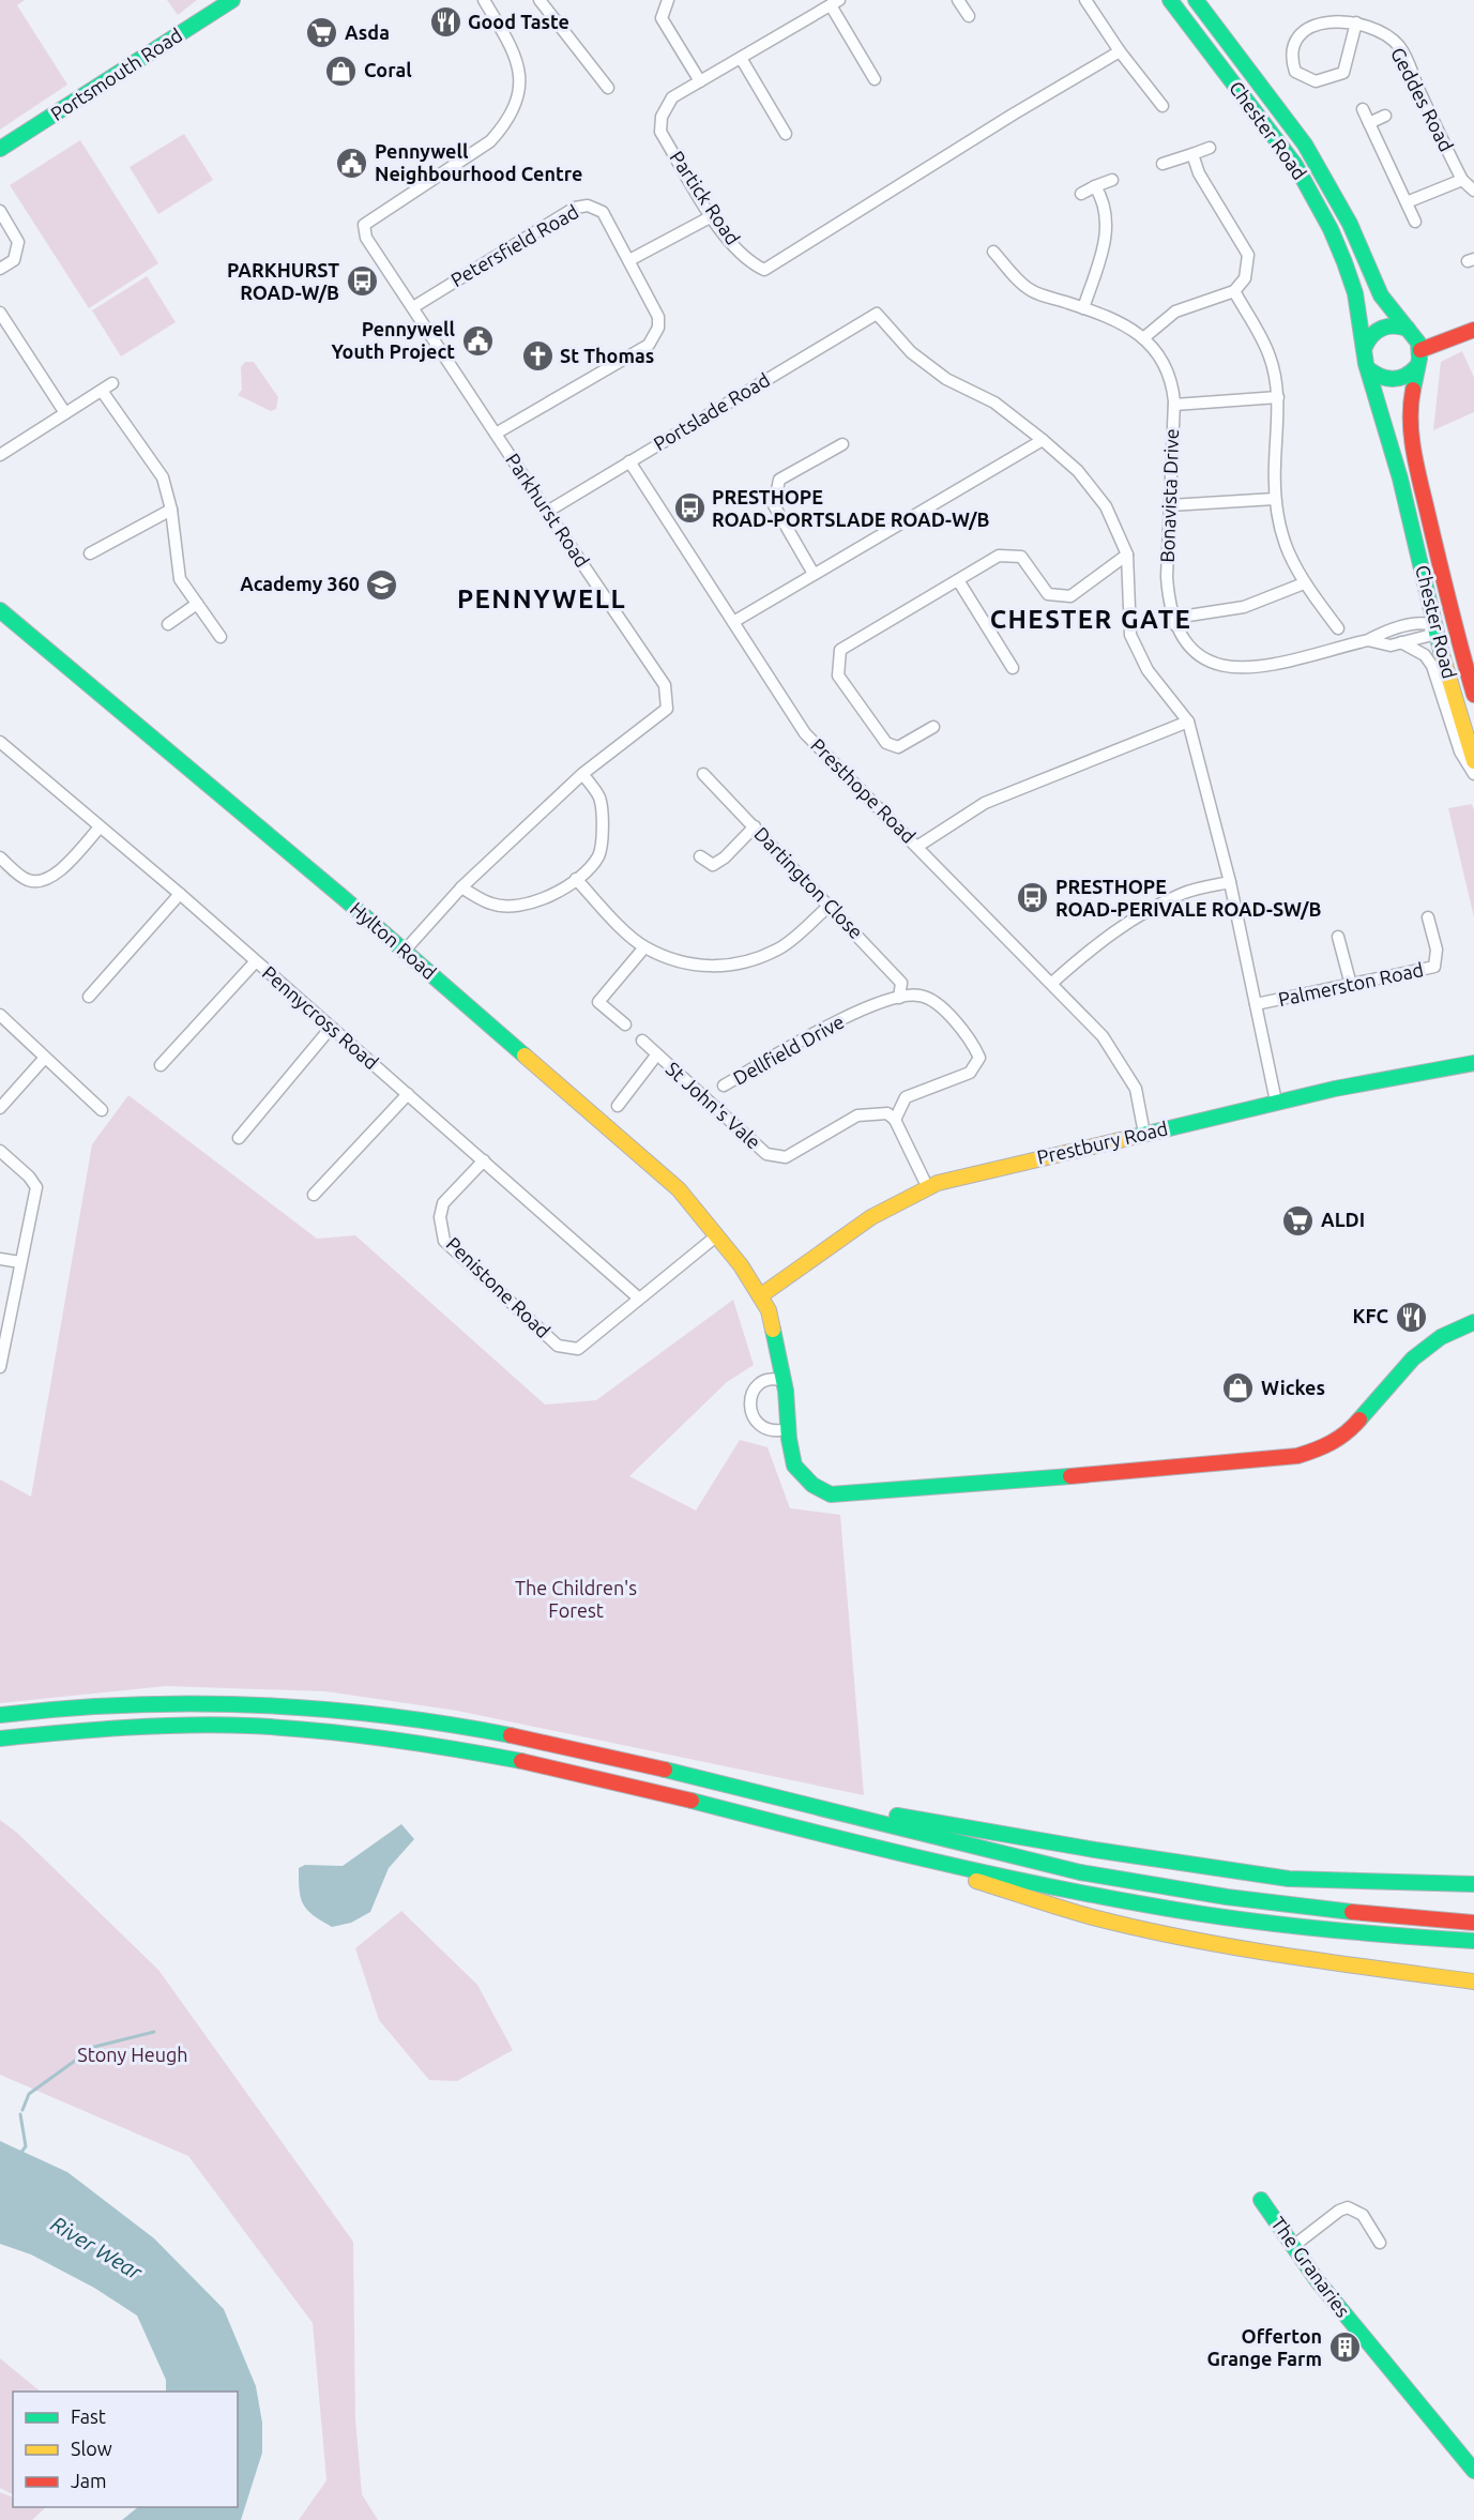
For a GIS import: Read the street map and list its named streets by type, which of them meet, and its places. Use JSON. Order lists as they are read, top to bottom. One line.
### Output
{"streets":{"main road":["Portsmouth Road","Chester Road","Hylton Road","Prestbury Road","The Granaries"],"street":["Geddes Road","Partick Road","Petersfield Road","Portslade Road","Bonavista Drive","Parkhurst Road","Presthope Road","Dartington Close","Palmerston Road","Pennycross Road","Dellfield Drive","St John's Vale","Penistone Road"]},"crossings":[["Chester Road","Bonavista Drive"],["Petersfield Road","Parkhurst Road"],["Portslade Road","Parkhurst Road"],["Portslade Road","Presthope Road"],["Presthope Road","Prestbury Road"],["Dartington Close","Dellfield Drive"],["Hylton Road","Prestbury Road"],["Hylton Road","Penistone Road"],["Pennycross Road","Penistone Road"],["Dellfield Drive","St John's Vale"]],"districts":["PENNYWELL","CHESTER GATE"],"water":["River Wear"],"parks":["The Children's Forest","Stony Heugh"],"places":{"restaurant":["Good Taste","KFC"],"supermarket":["Asda","ALDI"],"shop":["Coral","Wickes"],"public building":["Pennywell Neighbourhood Centre","Pennywell Youth Project"],"bus stop":["PARKHURST ROAD-W/B","PRESTHOPE ROAD-PORTSLADE ROAD-W/B","PRESTHOPE ROAD-PERIVALE ROAD-SW/B"],"church":["St Thomas"],"school or university":["Academy 360"],"building":["Offerton Grange Farm"]},"legend":["Fast","Slow","Jam"]}
